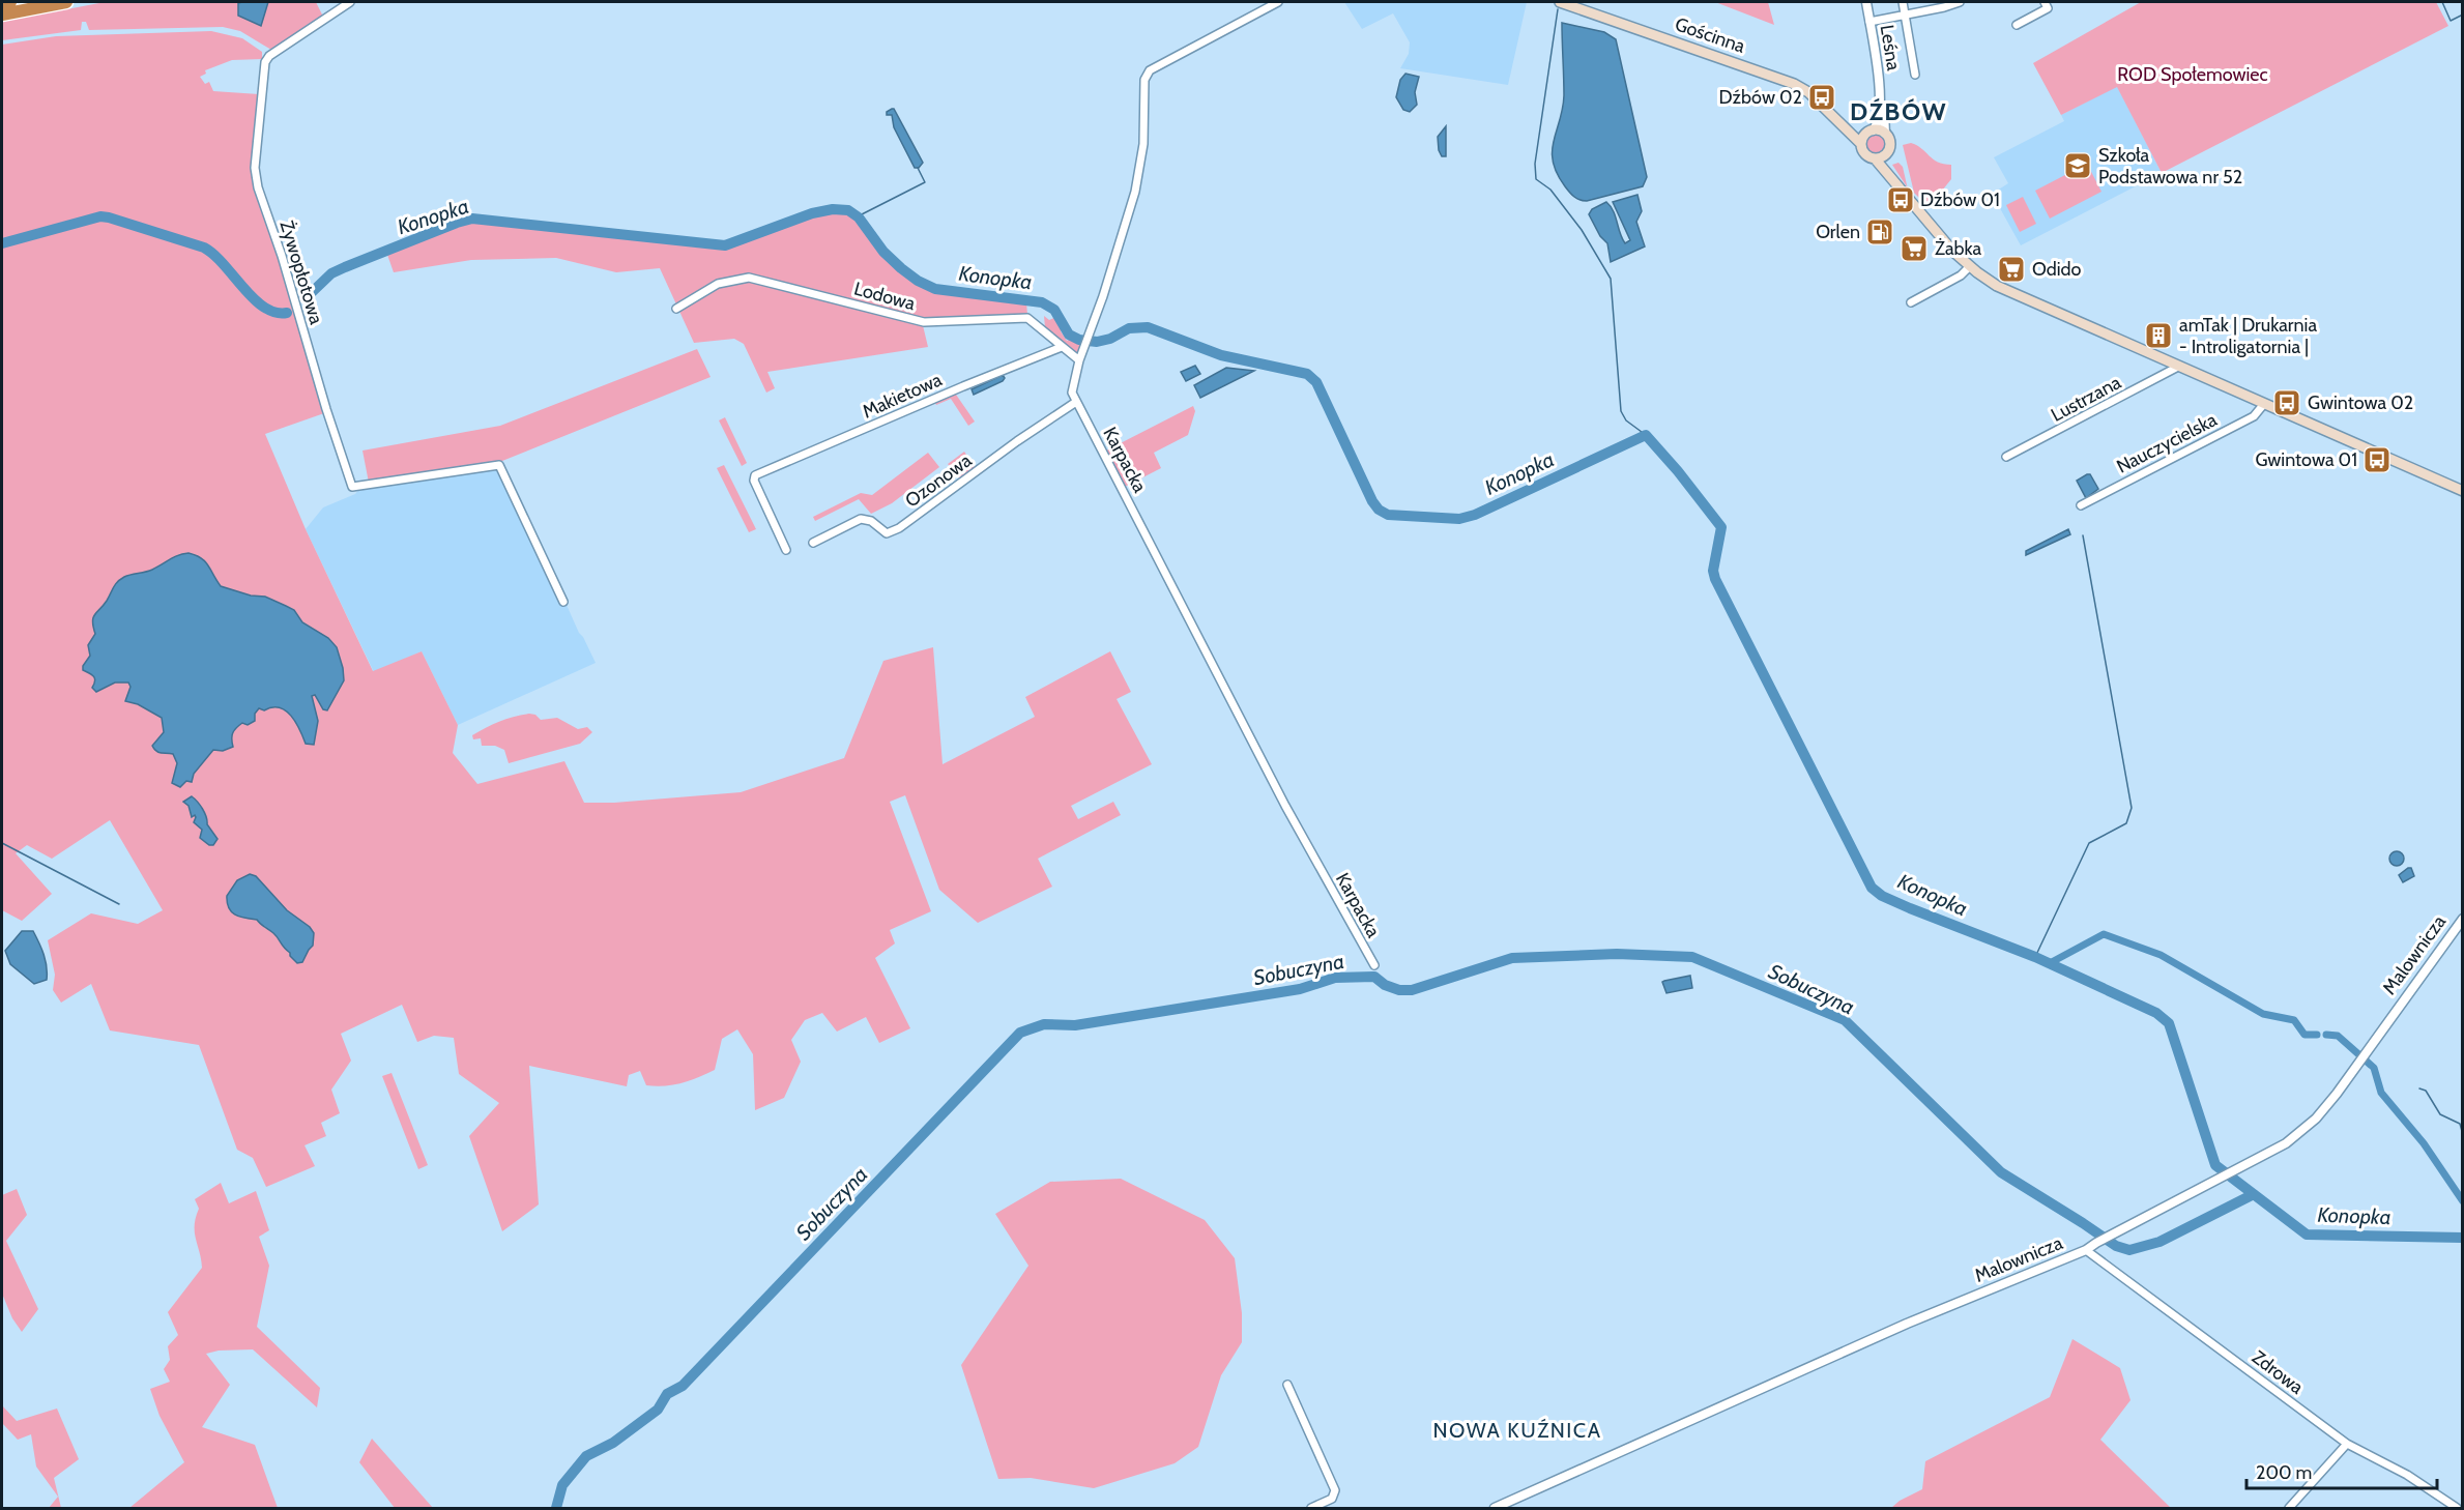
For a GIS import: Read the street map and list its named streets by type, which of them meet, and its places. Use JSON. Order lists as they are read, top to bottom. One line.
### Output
{"streets":{"main road":["Gościnna"],"street":["Leśna","Żywopłotowa","Lodowa","Makietowa","Lustrzana","Nauczycielska","Karpacka","Ozonowa","Malownicza","Zdrowa"]},"crossings":[["Gościnna","Leśna"],["Lodowa","Makietowa"],["Lodowa","Karpacka"],["Karpacka","Ozonowa"],["Malownicza","Zdrowa"]],"districts":["DŹBÓW","NOWA KUŹNICA"],"water":["Konopka","Sobuczyna"],"parks":["ROD Społemowiec"],"places":{"bus stop":["Dźbów 02","Dźbów 01","Gwintowa 02","Gwintowa 01"],"school or university":["Szkoła Podstawowa nr 52"],"fuel station":["Orlen"],"supermarket":["Żabka","Odido"],"building":["amTak | Drukarnia - Introligatornia |"]},"scale_bar":"200 m"}
